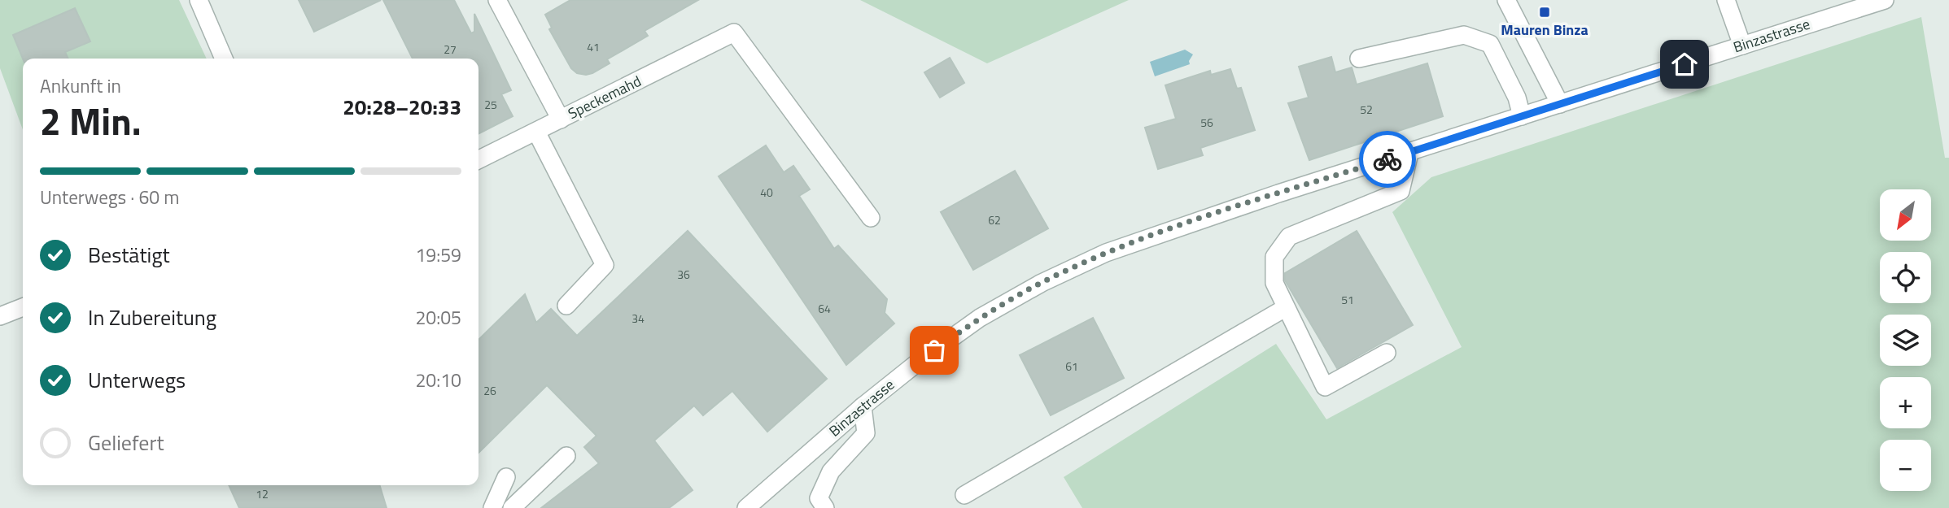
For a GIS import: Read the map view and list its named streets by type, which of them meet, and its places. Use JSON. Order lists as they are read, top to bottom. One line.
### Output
{"streets":{"street":["Binzastrasse","Speckemahd"]},"places":{"transit":["Mauren Binza"]},"house_numbers":["41","27","25","52","56","40","62","36","51","64","34","61","26","12"],"north":"bottom left","page":{"heading":["2 Min.","Ankunft in","20:28–20:33"],"bar":"Unterwegs · 60 m","map_buttons":["+","−"],"list":[["Bestätigt","19:59"],["In Zubereitung","20:05"],["Unterwegs","20:10"],"Geliefert"]}}
